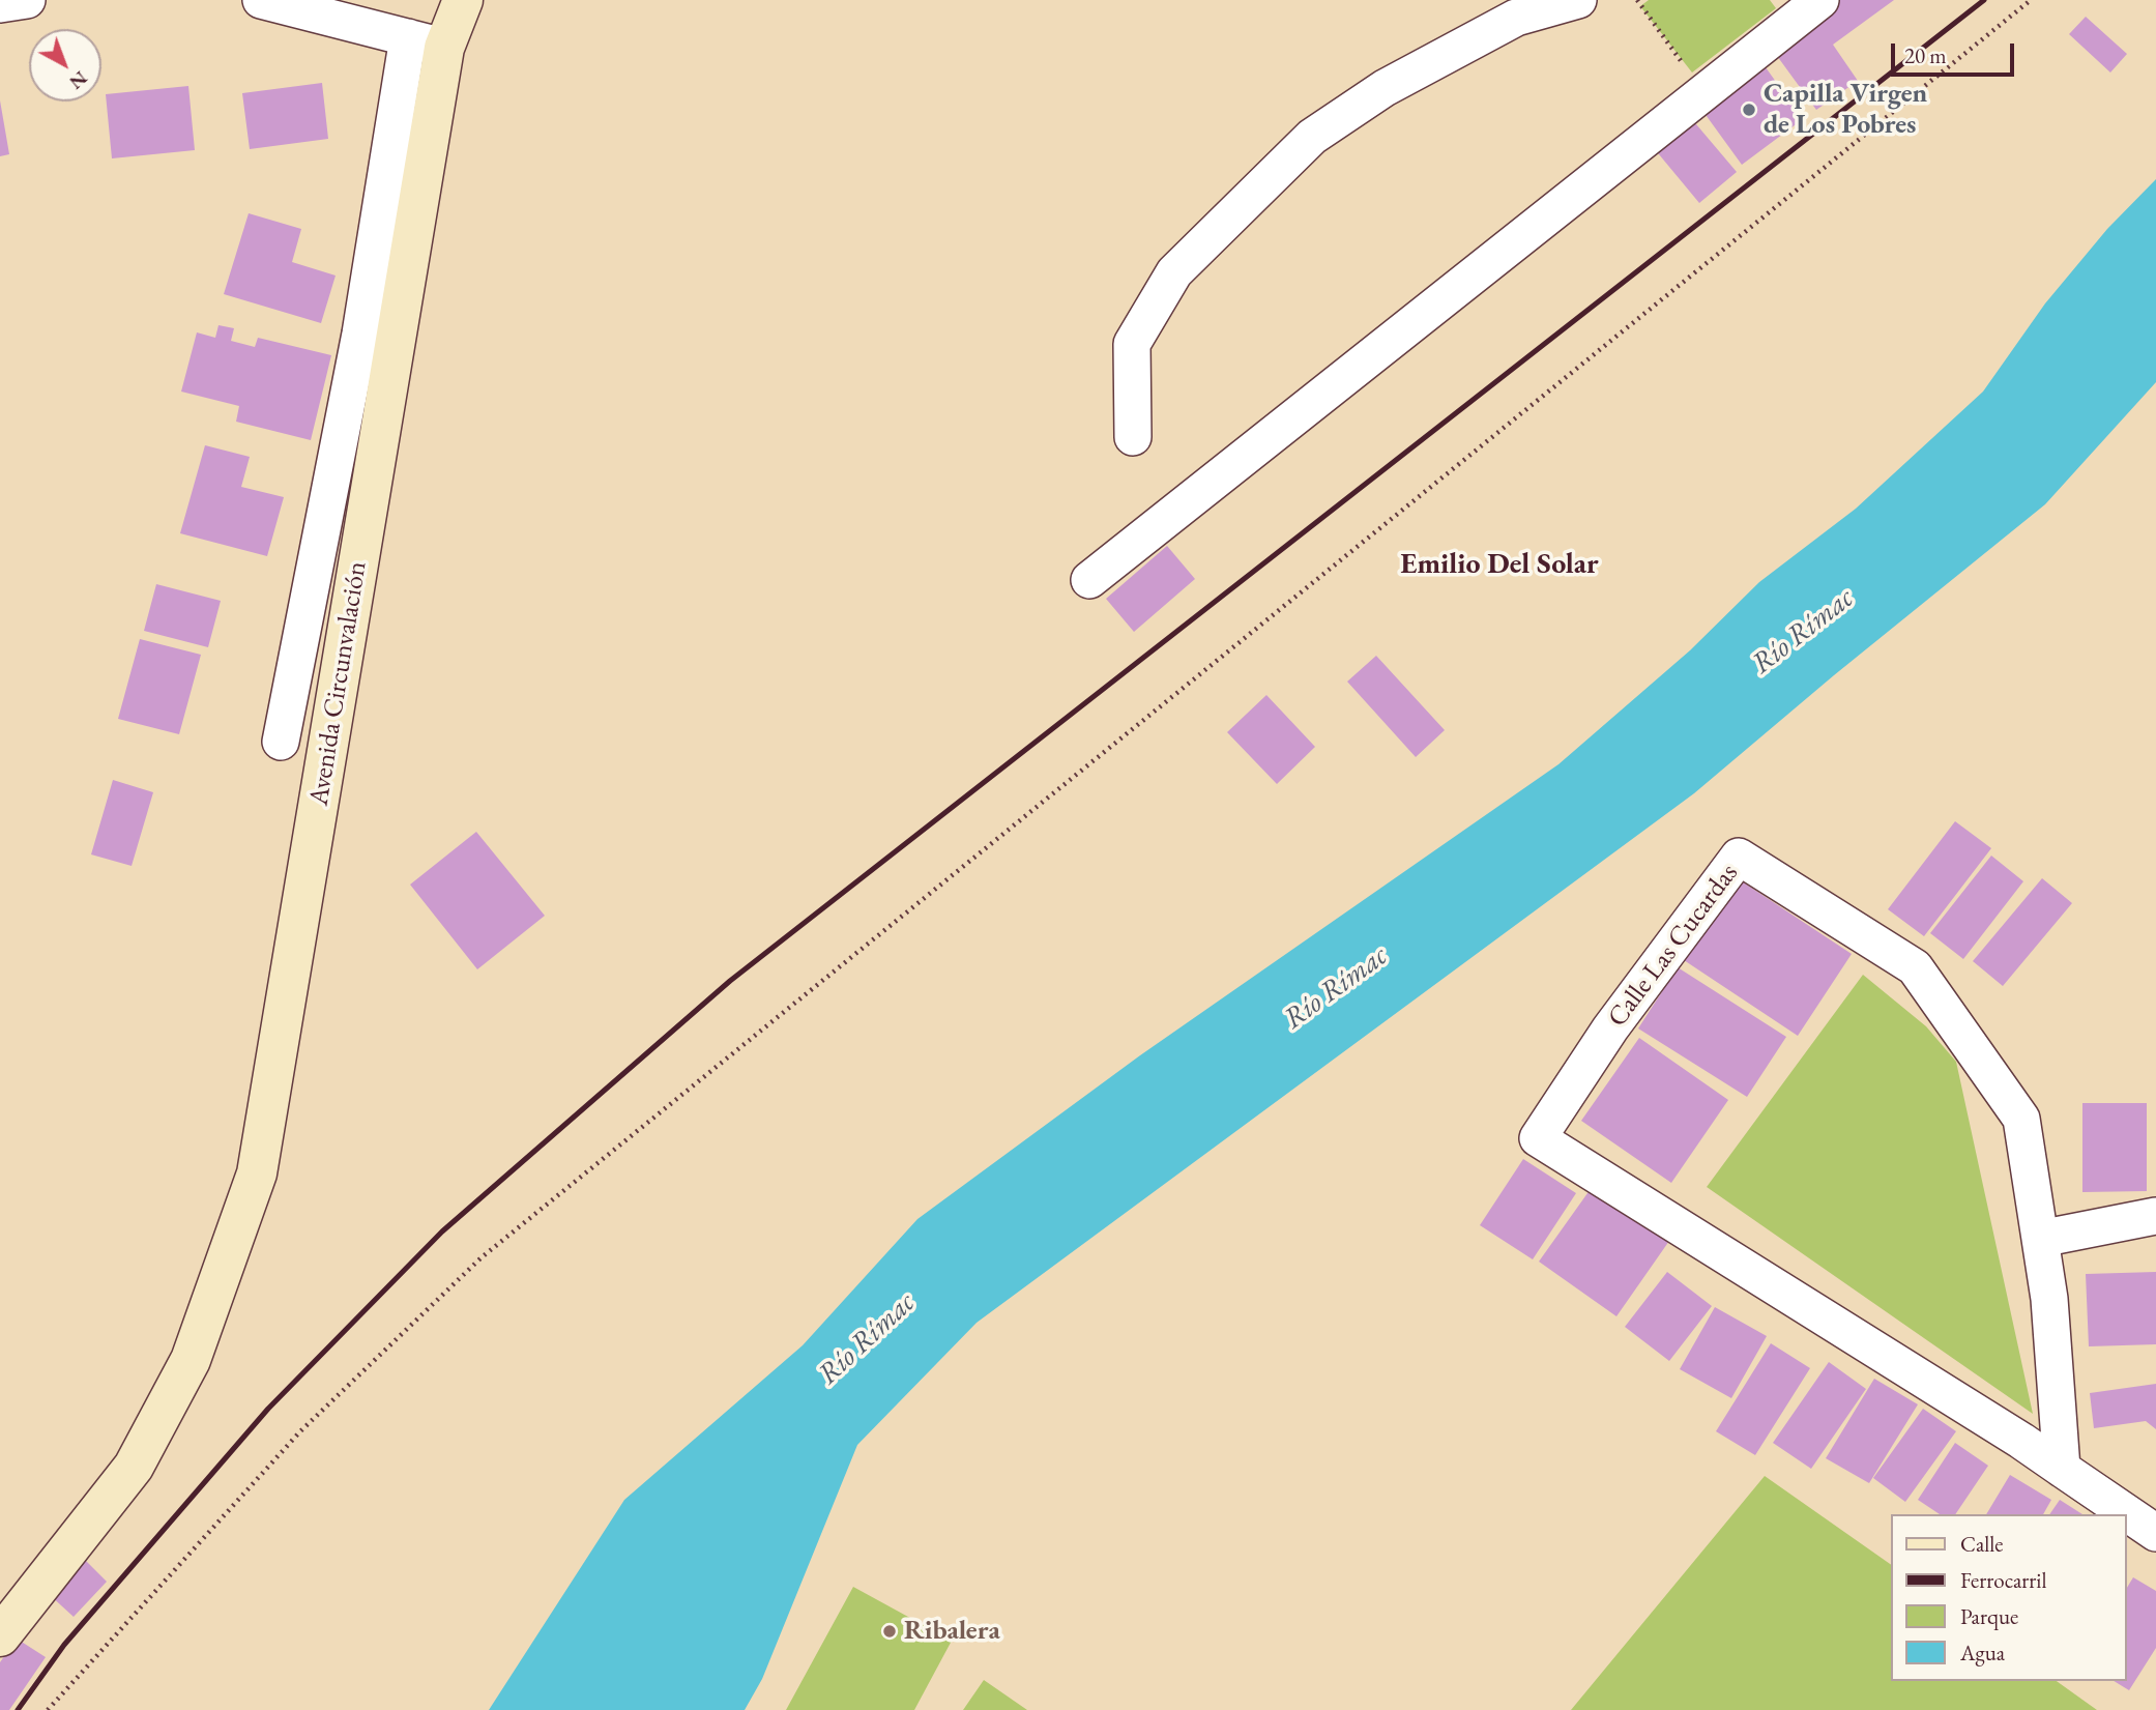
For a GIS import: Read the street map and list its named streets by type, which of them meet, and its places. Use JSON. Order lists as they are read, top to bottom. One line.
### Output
{"streets":{"street":["Avenida Circunvalación","Calle Las Cucardas"]},"districts":["Emilio Del Solar"],"water":["Río Rímac"],"places":["Capilla Virgen de Los Pobres","Ribalera"],"legend":["Calle","Ferrocarril","Parque","Agua"],"scale_bar":"20 m","north":"bottom right"}
